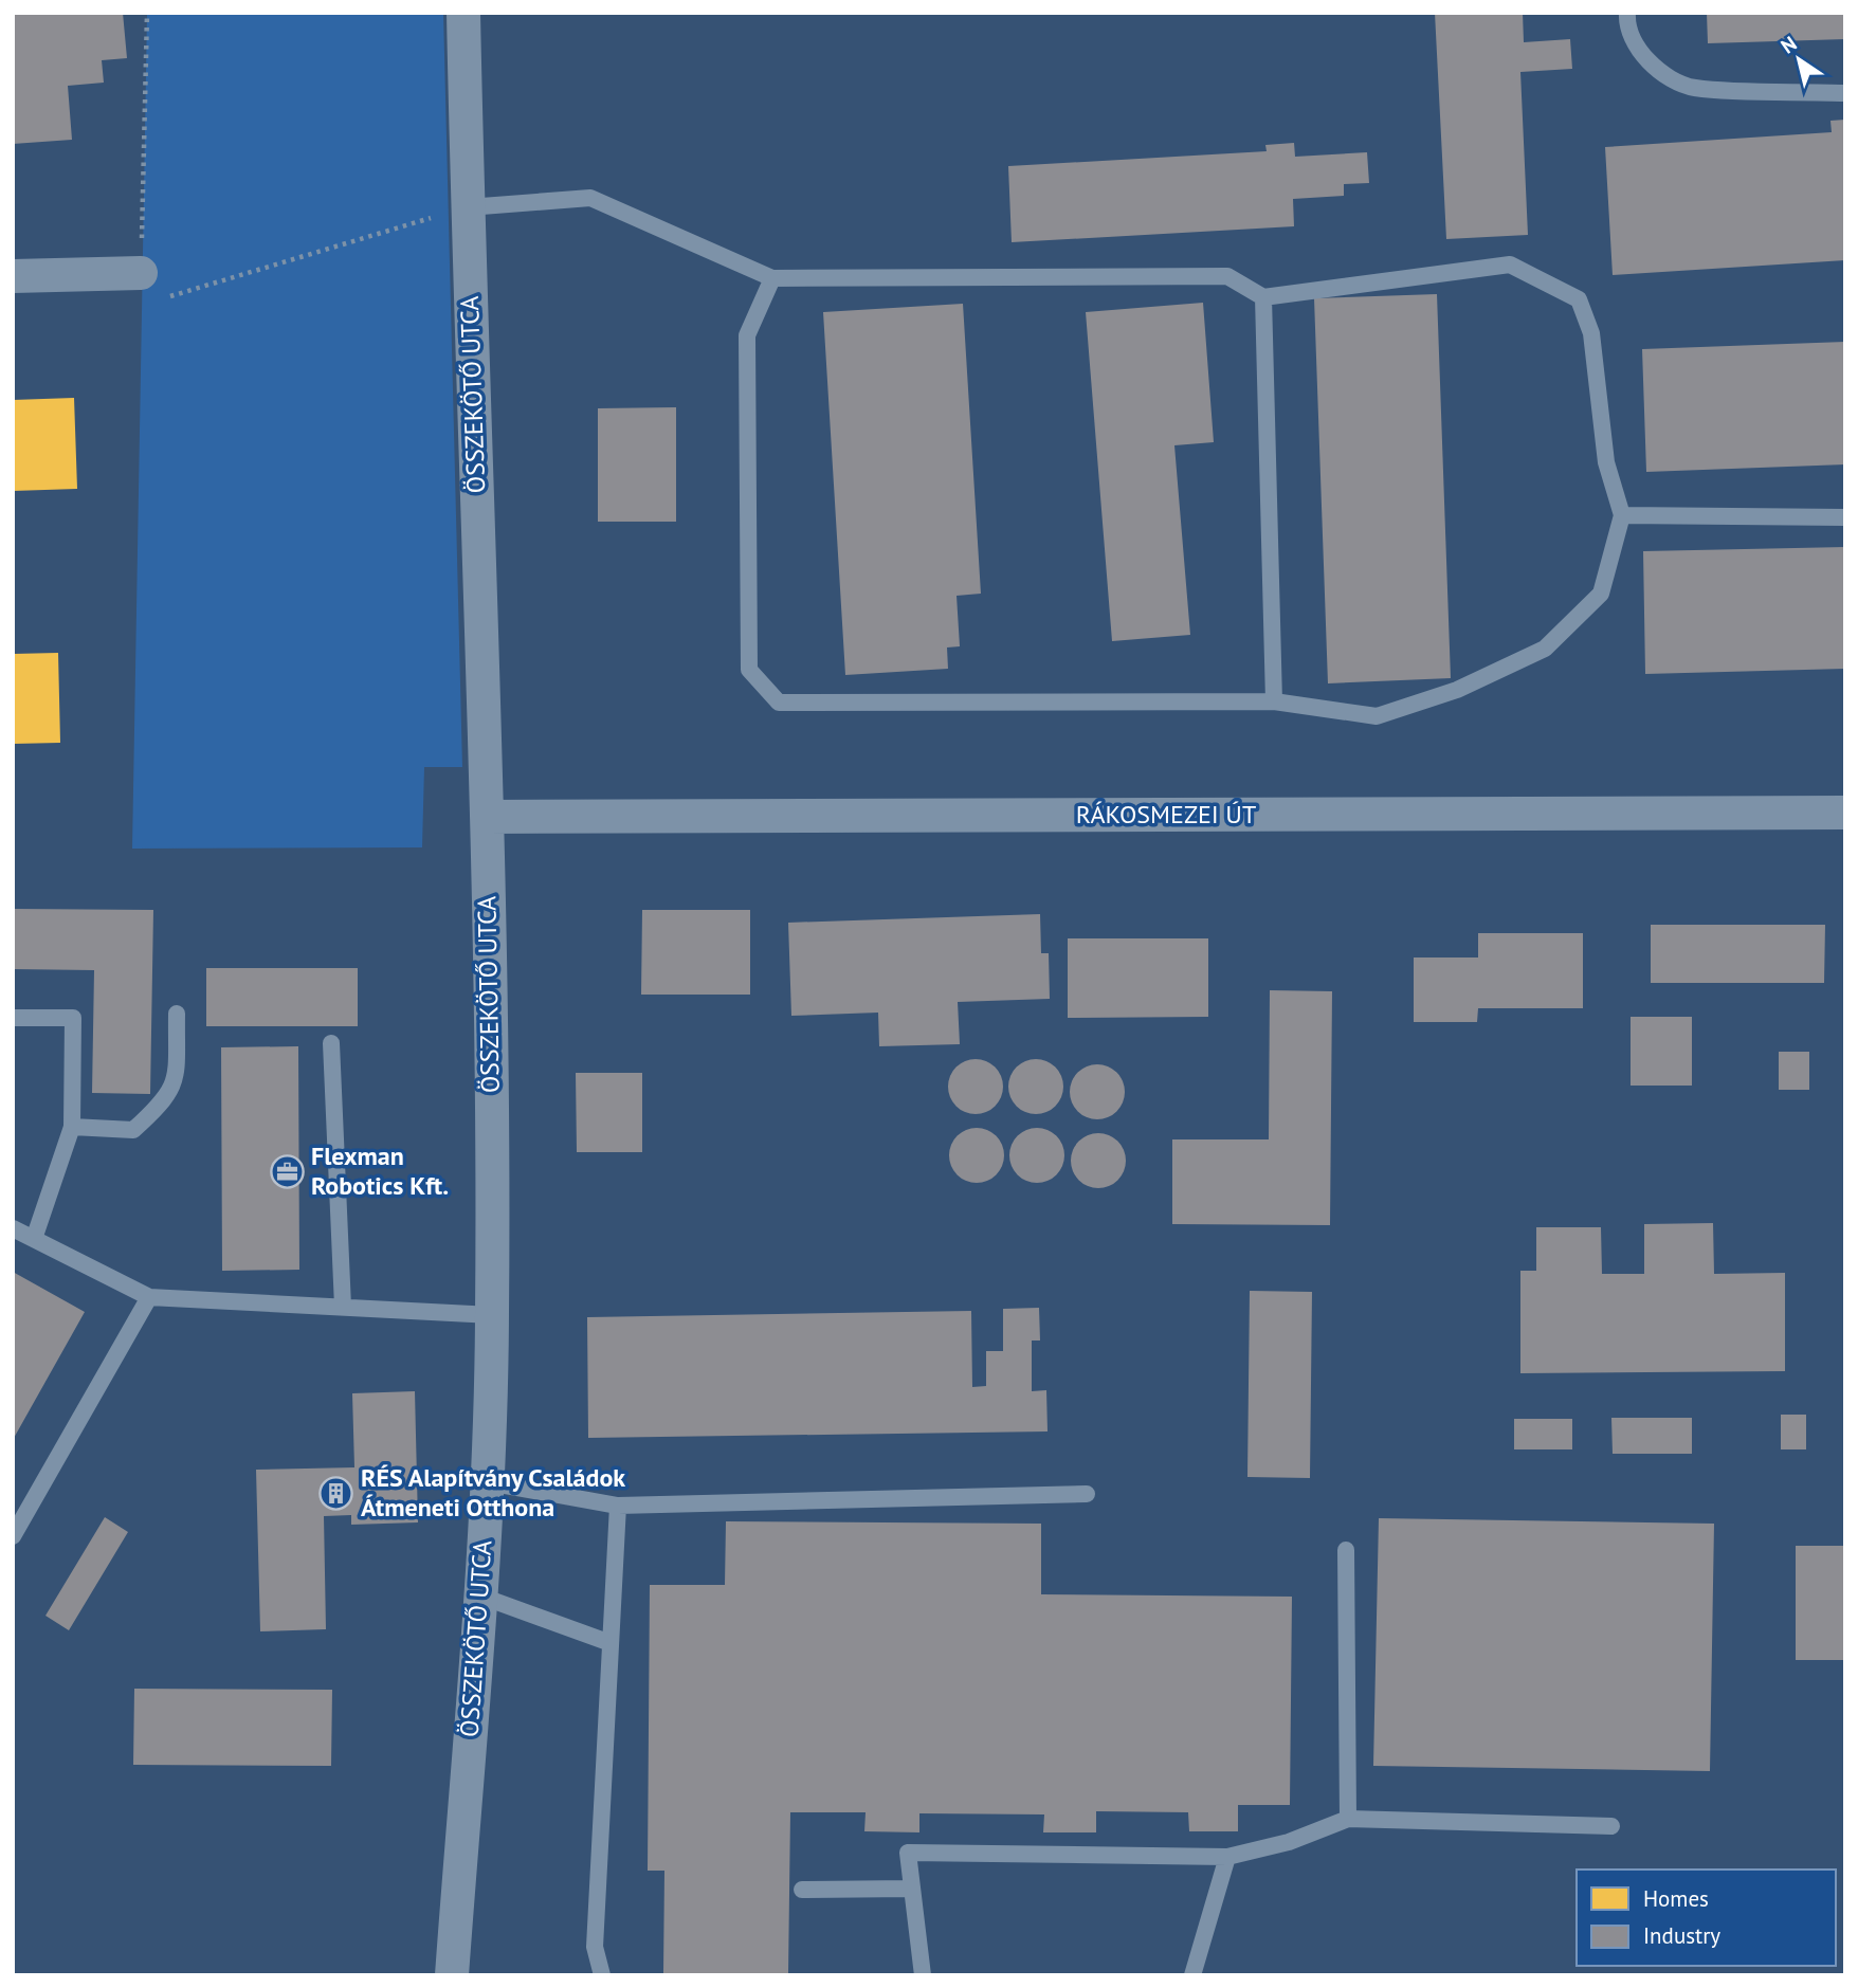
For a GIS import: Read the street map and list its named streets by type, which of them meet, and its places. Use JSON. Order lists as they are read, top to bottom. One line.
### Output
{"streets":{"street":["ÖSSZEKÖTŐ UTCA","RÁKOSMEZEI ÚT"]},"crossings":[["ÖSSZEKÖTŐ UTCA","RÁKOSMEZEI ÚT"]],"places":{"office":["Flexman Robotics Kft."],"building":["RÉS Alapítvány Családok Átmeneti Otthona"]},"legend":["Homes","Industry"],"north":"top left"}
